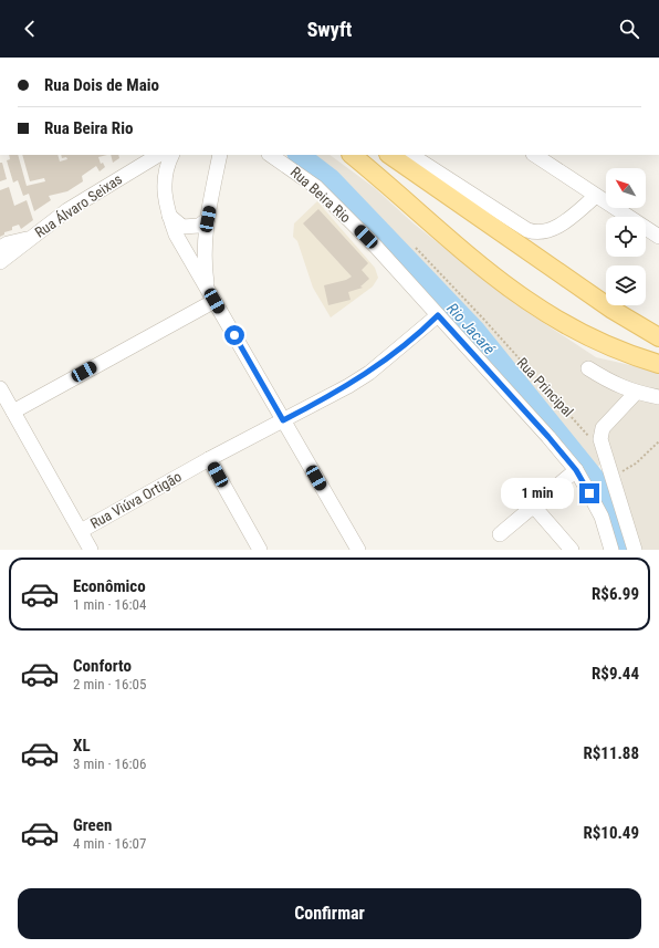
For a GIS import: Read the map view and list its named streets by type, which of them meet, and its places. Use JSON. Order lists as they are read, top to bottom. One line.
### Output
{"streets":{"street":["Rua Beira Rio","Rua Álvaro Seixas","Rua Viúva Ortigão"],"path":["Rua Principal"]},"crossings":[["Rua Beira Rio","Rua Viúva Ortigão"]],"water":["Rio Jacaré"],"north":"top left","page":{"header":"Swyft","banner":["Rua Dois de Maio","Rua Beira Rio"],"bubble":"1 min","list":[{"name":"Econômico","note":"1 min · 16:04","value":"R$6.99"},{"name":"Conforto","note":"2 min · 16:05","value":"R$9.44"},{"name":"XL","note":"3 min · 16:06","value":"R$11.88"},{"name":"Green","note":"4 min · 16:07","value":"R$10.49"}],"buttons":"Confirmar"}}
